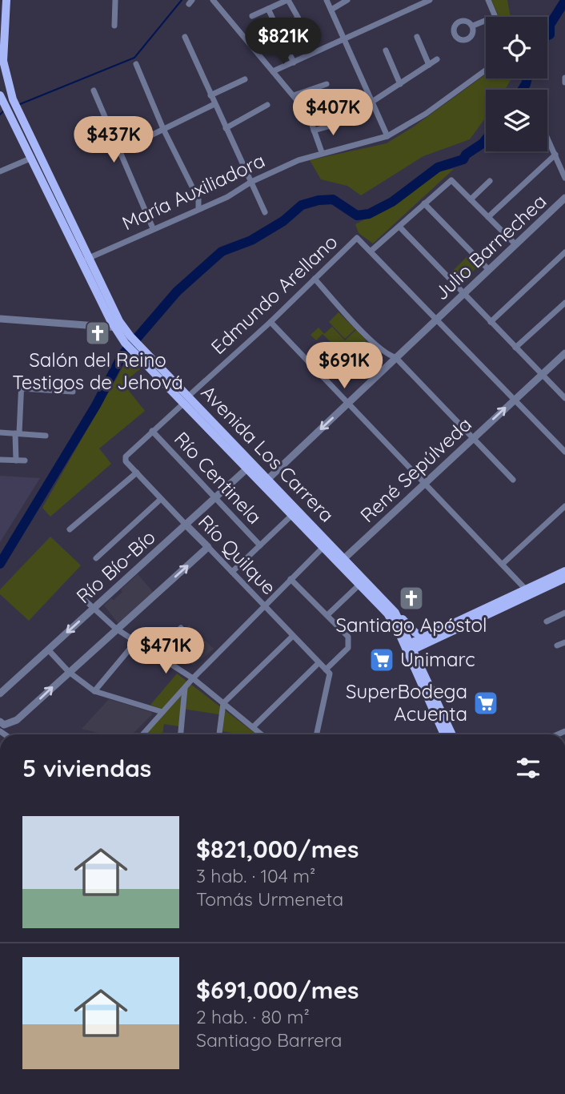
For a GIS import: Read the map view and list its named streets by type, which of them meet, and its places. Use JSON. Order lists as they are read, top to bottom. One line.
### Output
{"streets":{"main road":["Avenida Los Carrera"],"street":["María Auxiliadora","Julio Barnechea","Edmundo Arellano","René Sepúlveda","Río Centinela","Río Quilque","Río Bío-Bío"]},"crossings":[["María Auxiliadora","Avenida Los Carrera"],["Julio Barnechea","Avenida Los Carrera"],["Edmundo Arellano","Avenida Los Carrera"],["Edmundo Arellano","Río Centinela"],["Edmundo Arellano","Río Quilque"],["Avenida Los Carrera","René Sepúlveda"],["Avenida Los Carrera","Río Bío-Bío"],["Río Centinela","Río Bío-Bío"],["Río Quilque","Río Bío-Bío"]],"places":{"church":["Salón del Reino Testigos de Jehová","Santiago Apóstol"],"supermarket":["Unimarc","SuperBodega Acuenta"]},"page":{"price":["$821K","$407K","$437K","$691K","$471K"],"heading":"5 viviendas","list":[{"name":"$821,000/mes","note":"3 hab. · 104 m² · Tomás Urmeneta"},{"name":"$691,000/mes","note":"2 hab. · 80 m² · Santiago Barrera"}]}}
